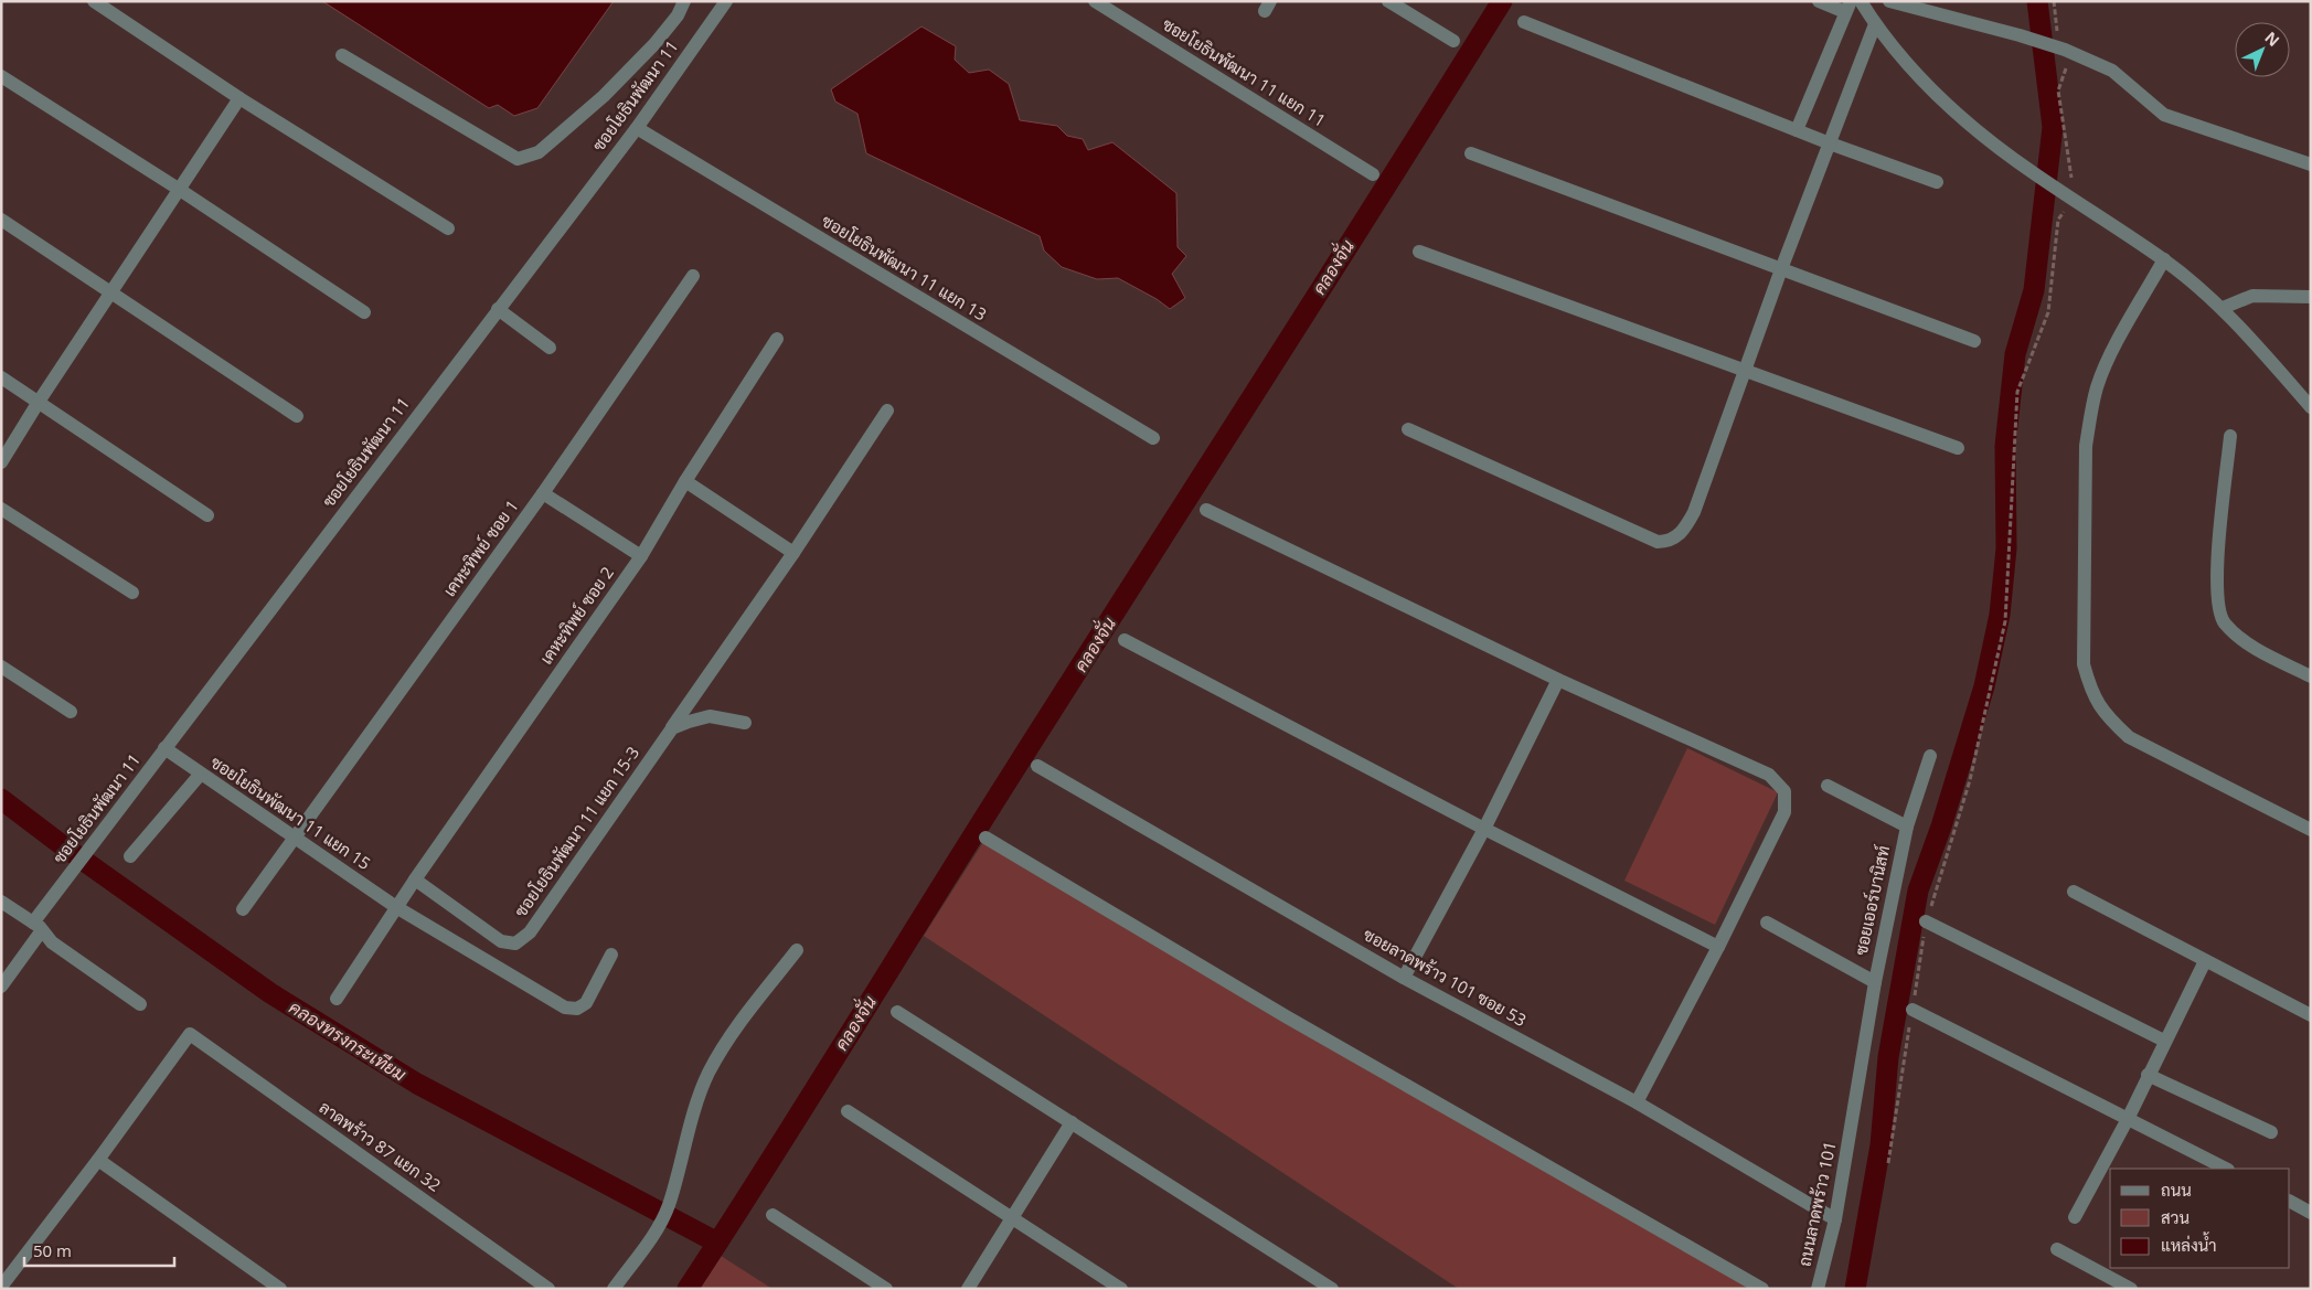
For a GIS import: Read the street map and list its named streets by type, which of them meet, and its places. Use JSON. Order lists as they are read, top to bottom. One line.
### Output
{"streets":{"street":["ซอยโยธินพัฒนา 11 แยก 11","ซอยโยธินพัฒนา 11","ซอยโยธินพัฒนา 11 แยก 13","เคหะทิพย์ ซอย 1","เคหะทิพย์ ซอย 2","ซอยโยธินพัฒนา 11 แยก 15","ซอยโยธินพัฒนา 11 แยก 15-3","ซอยเออร์บานิสท์","ซอยลาดพร้าว 101 ซอย 53","ลาดพร้าว 87 แยก 32","ถนนลาดพร้าว 101"]},"crossings":[["ซอยโยธินพัฒนา 11","ซอยโยธินพัฒนา 11 แยก 13"],["ซอยโยธินพัฒนา 11","ซอยโยธินพัฒนา 11 แยก 15"],["เคหะทิพย์ ซอย 1","ซอยโยธินพัฒนา 11 แยก 15"],["เคหะทิพย์ ซอย 2","ซอยโยธินพัฒนา 11 แยก 15"],["เคหะทิพย์ ซอย 2","ซอยโยธินพัฒนา 11 แยก 15-3"],["ซอยเออร์บานิสท์","ถนนลาดพร้าว 101"],["ซอยลาดพร้าว 101 ซอย 53","ถนนลาดพร้าว 101"]],"water":["คลองจั่น","คลองทรงกระเทียม"],"legend":["ถนน","สวน","แหล่งน้ำ"],"scale_bar":"50 m","north":"top right"}
